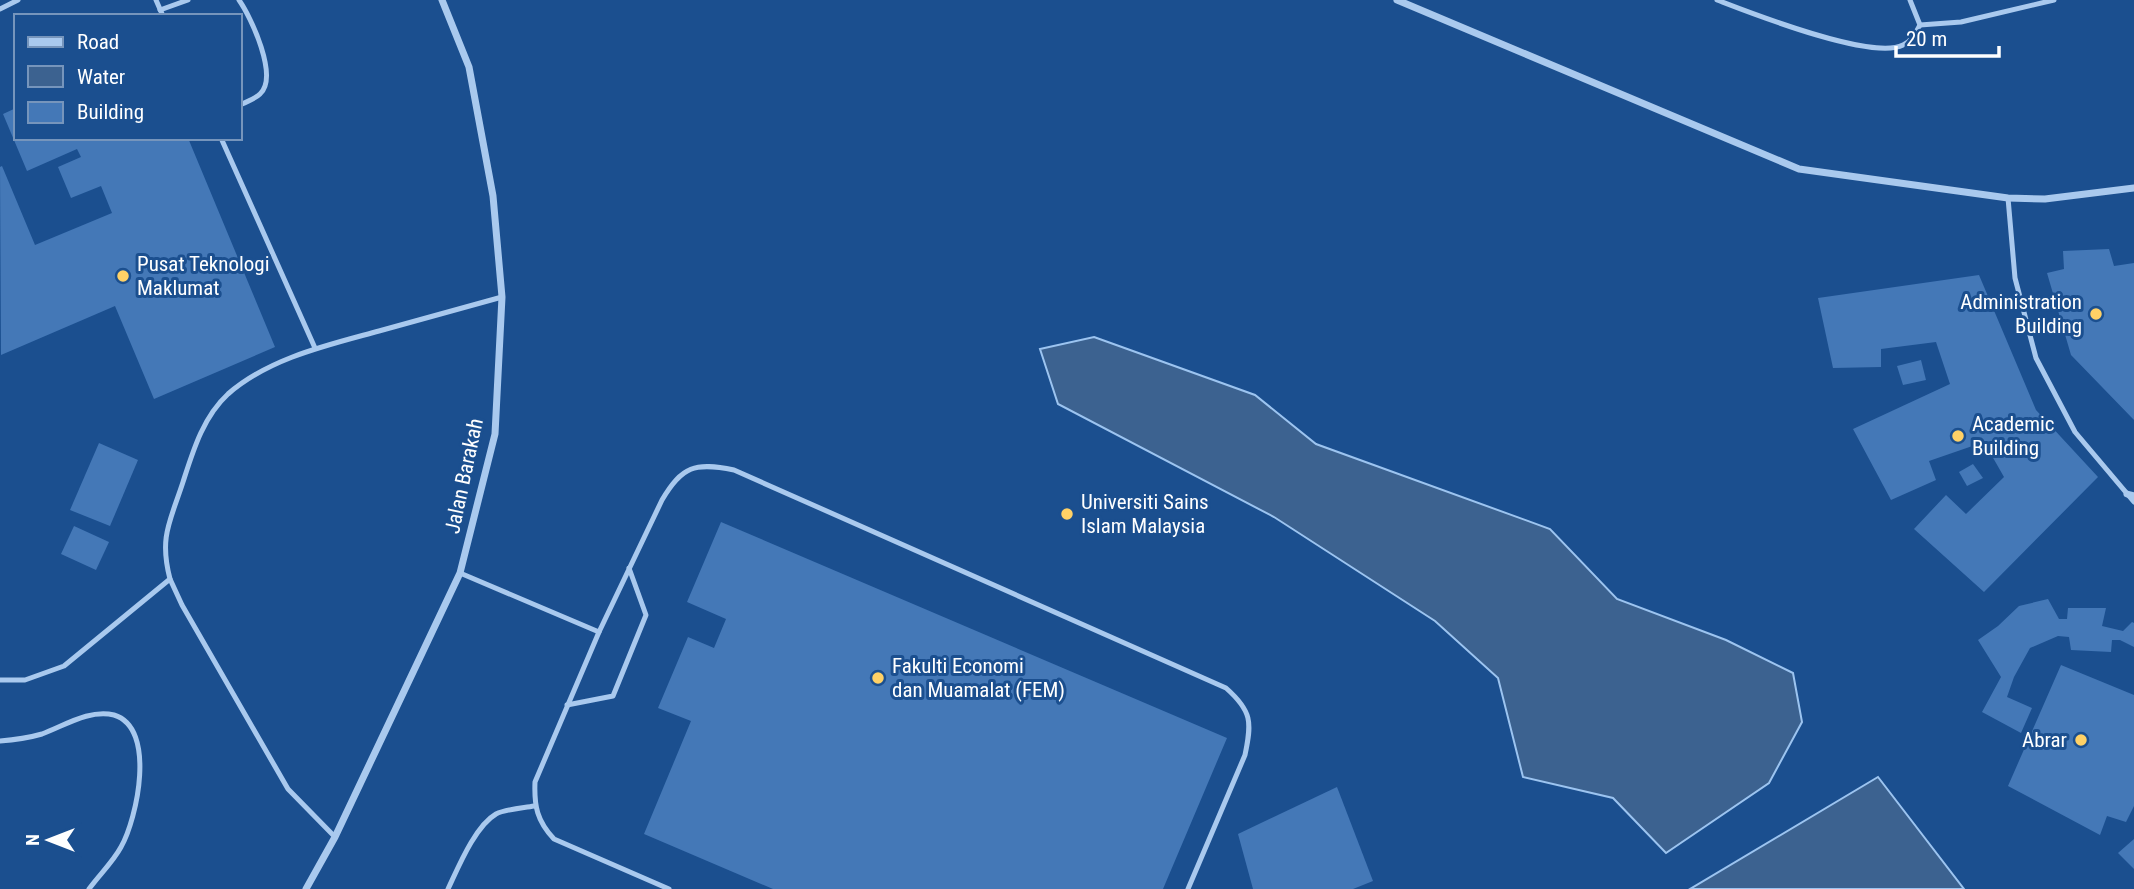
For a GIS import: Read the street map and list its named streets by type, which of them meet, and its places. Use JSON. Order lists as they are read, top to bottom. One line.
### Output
{"streets":{"street":["Jalan Barakah"]},"places":["Pusat Teknologi Maklumat","Administration Building","Academic Building","Universiti Sains Islam Malaysia","Fakulti Economi dan Muamalat (FEM)","Abrar"],"legend":["Road","Water","Building"],"scale_bar":"20 m","north":"left"}
